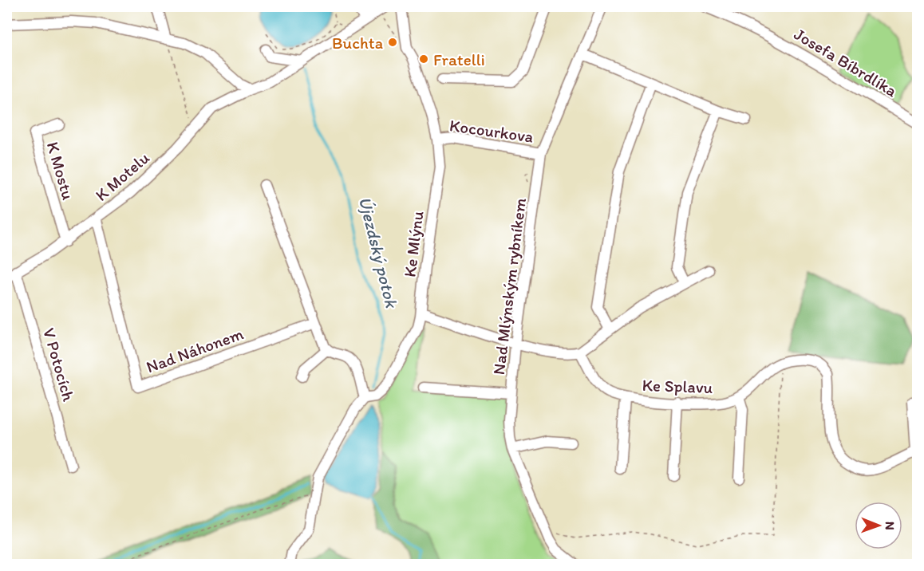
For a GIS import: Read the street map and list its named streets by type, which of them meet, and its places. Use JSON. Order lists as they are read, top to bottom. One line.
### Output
{"streets":{"street":["Josefa Bíbrdlíka","Kocourkova","K Mostu","K Motelu","Ke Mlýnu","Nad Mlýnským rybníkem","Nad Náhonem","V Potocích","Ke Splavu"]},"crossings":[["Kocourkova","Ke Mlýnu"],["Kocourkova","Nad Mlýnským rybníkem"],["K Mostu","K Motelu"],["K Motelu","Nad Náhonem"],["K Motelu","V Potocích"]],"water":["Újezdský potok"],"places":["Buchta","Fratelli"],"north":"right"}
